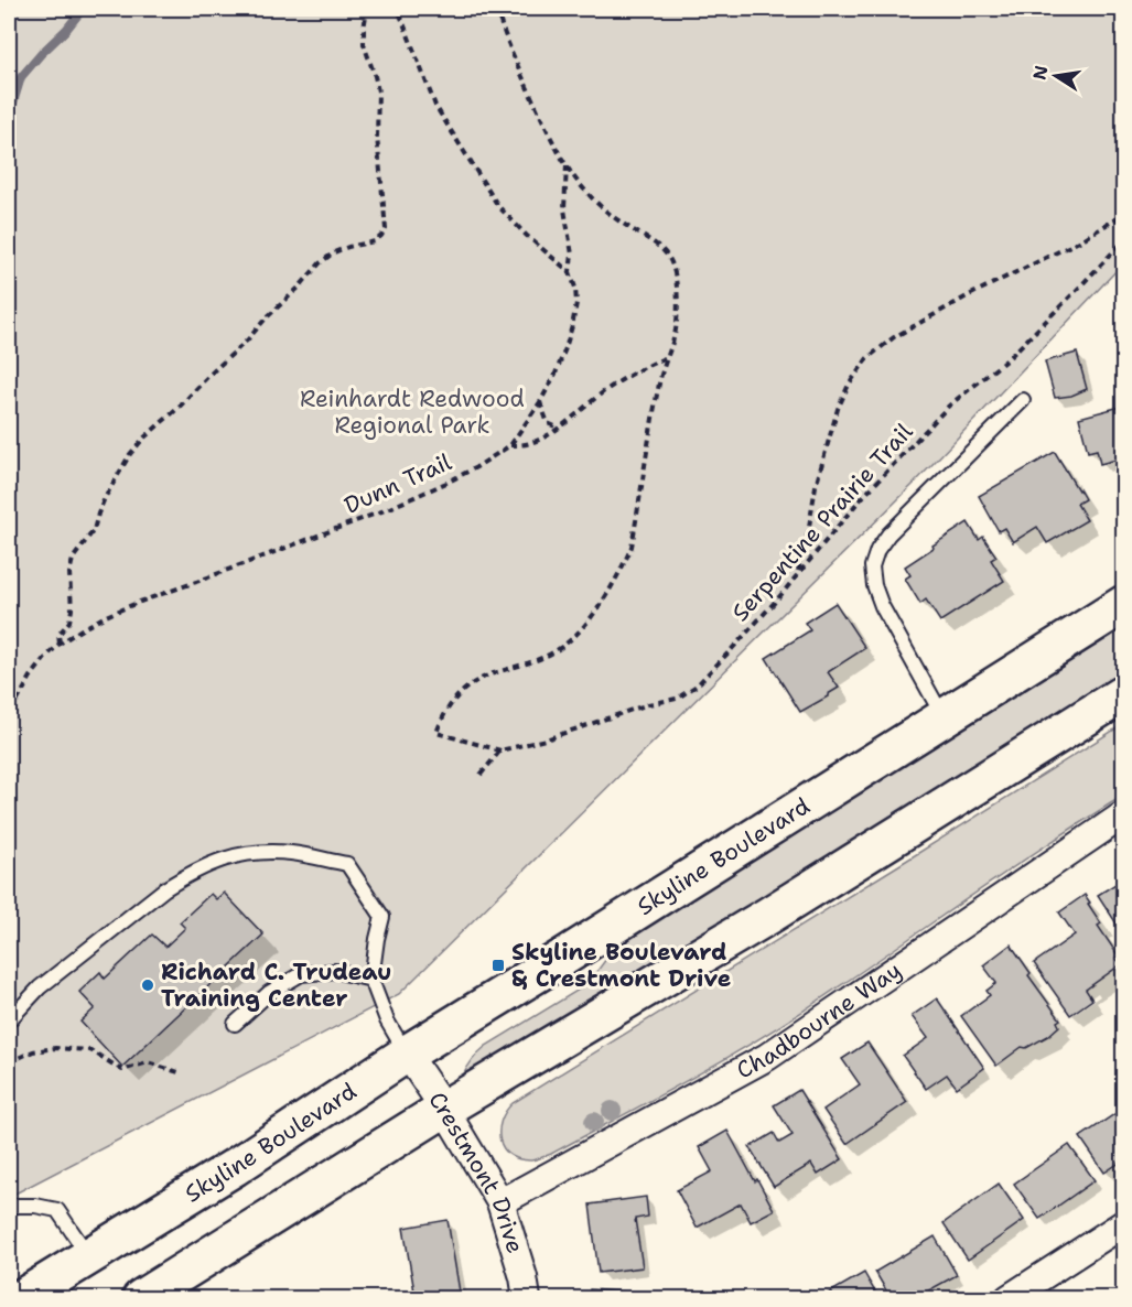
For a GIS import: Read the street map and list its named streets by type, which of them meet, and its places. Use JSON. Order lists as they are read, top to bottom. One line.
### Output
{"streets":{"main road":["Skyline Boulevard"],"street":["Chadbourne Way","Crestmont Drive"],"path":["Dunn Trail","Serpentine Prairie Trail"]},"crossings":[["Dunn Trail","Serpentine Prairie Trail"],["Skyline Boulevard","Crestmont Drive"],["Chadbourne Way","Crestmont Drive"]],"parks":["Reinhardt Redwood Regional Park"],"places":{"transit":["Skyline Boulevard & Crestmont Drive"],"other":["Richard C. Trudeau Training Center"]},"north":"left"}
